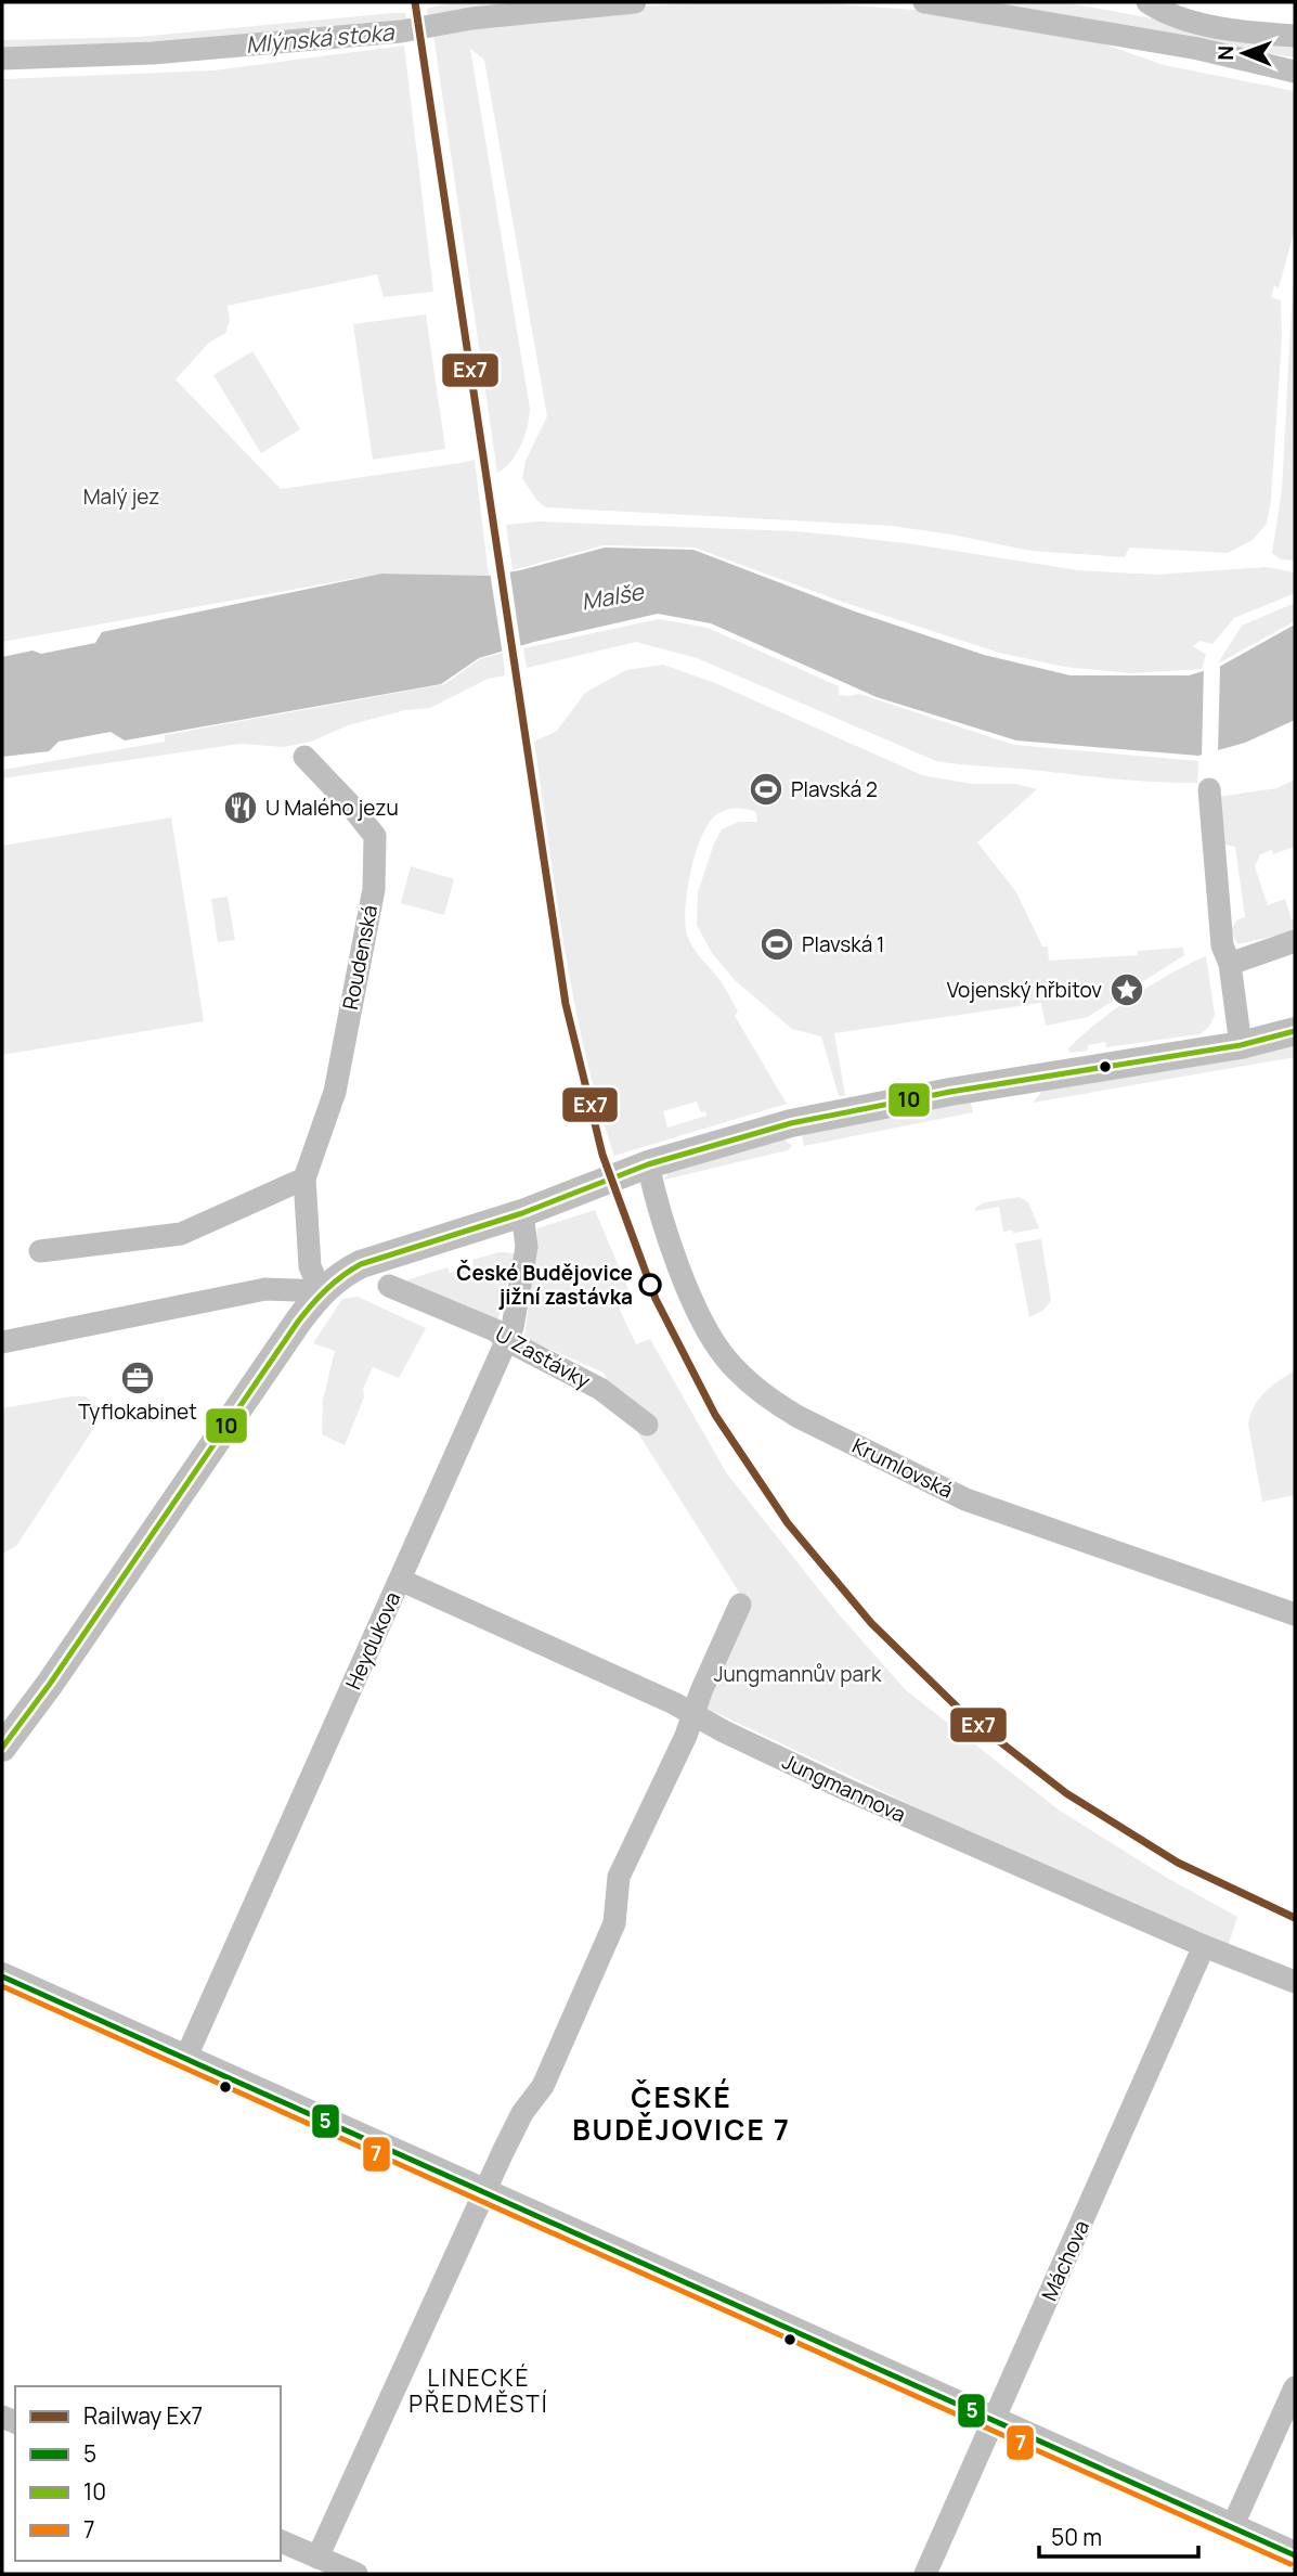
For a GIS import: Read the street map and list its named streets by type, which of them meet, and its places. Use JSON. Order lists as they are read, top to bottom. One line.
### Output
{"streets":{"street":["Roudenská","U Zastávky","Krumlovská","Heydukova","Jungmannova","Máchova"]},"crossings":[["U Zastávky","Heydukova"],["Heydukova","Jungmannova"],["Jungmannova","Máchova"]],"districts":["ČESKÉ BUDĚJOVICE 7","LINECKÉ PŘEDMĚSTÍ"],"water":["Mlýnská stoka","Malše"],"parks":["Malý jez","Jungmannův park"],"places":{"sports":["Plavská 2","Plavská 1"],"restaurant":["U Malého jezu"],"place":["Vojenský hřbitov"],"other":["České Budějovice jižní zastávka"],"office":["Tyflokabinet"]},"lines":["rail line Ex7","transit line 10","transit line 5","transit line 7"],"legend":["Railway Ex7","5","10","7"],"scale_bar":"50 m","north":"left"}
